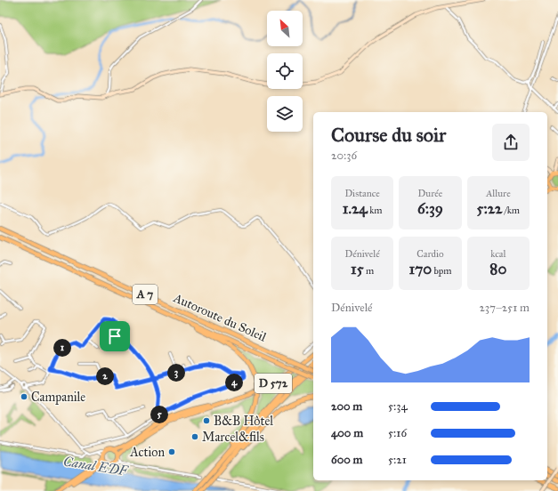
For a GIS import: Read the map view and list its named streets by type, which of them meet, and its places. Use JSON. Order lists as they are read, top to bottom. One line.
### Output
{"streets":{"highway":["A 7","Autoroute du Soleil"],"main road":["D 572"]},"water":["Canal EDF"],"places":["Campanile","B&B Hôtel","Marcel&fils","Action"],"north":"top left","page":{"heading":["Course du soir","20:36"],"stats":[["Distance","1.24 km"],["Durée","6:39"],["Allure","5:22 /km"],["Dénivelé","15 m"],["Cardio","170 bpm"],["kcal","80"]],"chart":["Dénivelé","237–251 m"],"pins":["1","3","2","4","5"],"list":[{"name":"200 m","note":"5:34"},{"name":"400 m","note":"5:16"},{"name":"600 m","note":"5:21"}]}}
